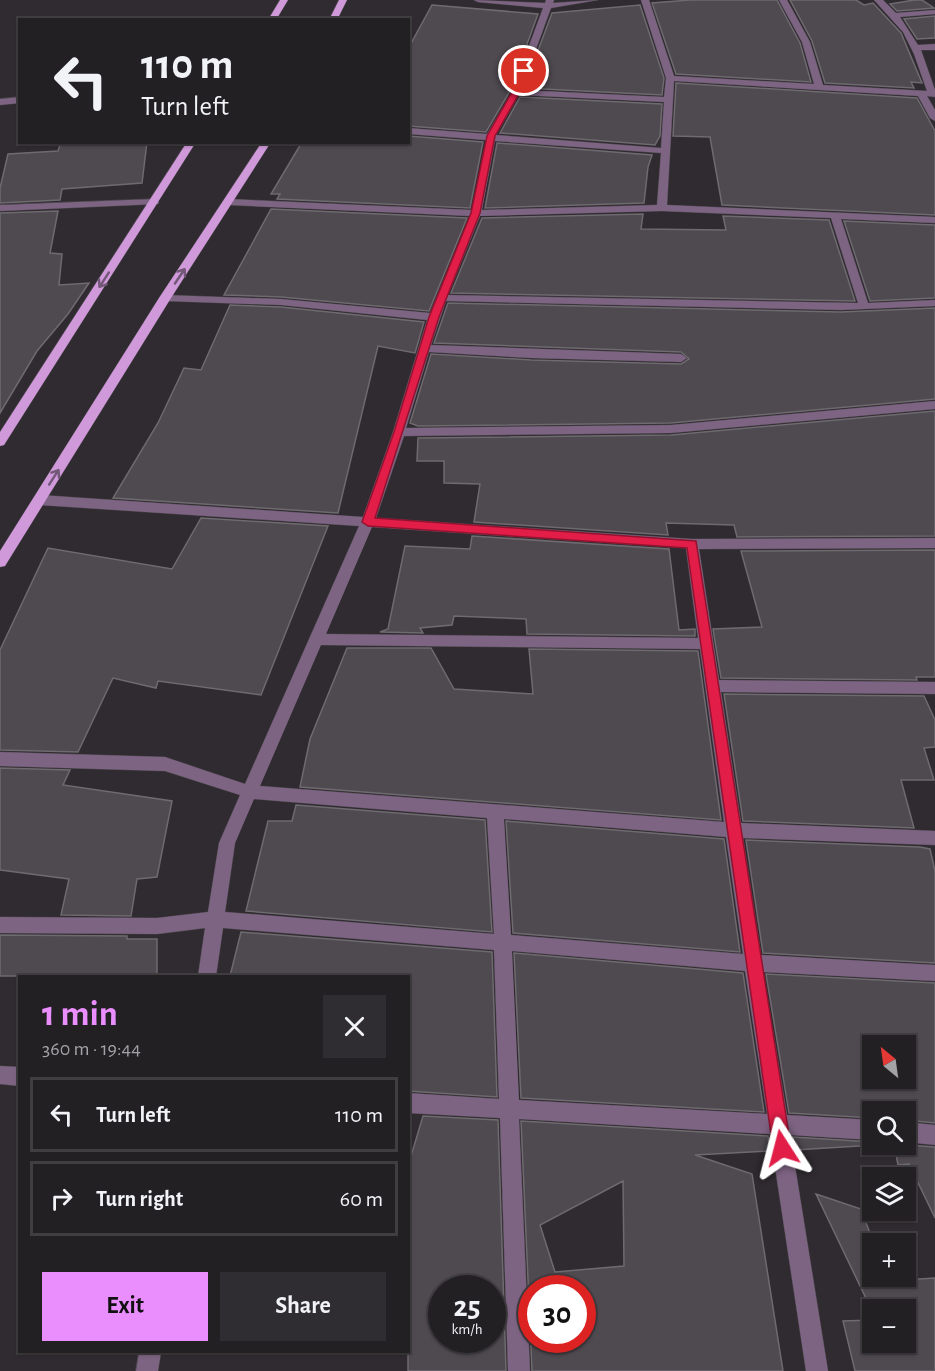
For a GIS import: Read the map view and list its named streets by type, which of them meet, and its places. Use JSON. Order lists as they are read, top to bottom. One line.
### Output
{"north":"top left","page":{"turn":["110 m","Turn left"],"heading":["1 min","360 m · 19:44"],"map_buttons":["+","−"],"list":[{"name":"Turn left","value":"110 m"},{"name":"Turn right","value":"60 m"}],"buttons":["Exit","Share"],"speed":"25 km/h","limit":"30"}}
